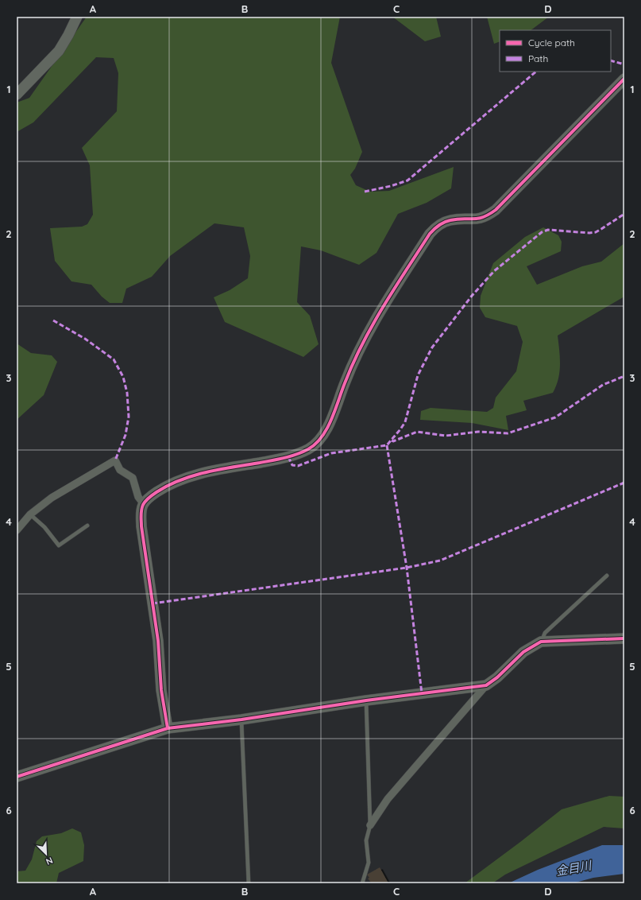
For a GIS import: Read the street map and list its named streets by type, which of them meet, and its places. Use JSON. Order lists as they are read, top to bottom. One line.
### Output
{"water":["金目川"],"legend":["Cycle path","Path"],"north":"bottom right","grid":{"columns":["A","B","C","D"],"rows":["1","2","3","4","5","6"]}}
